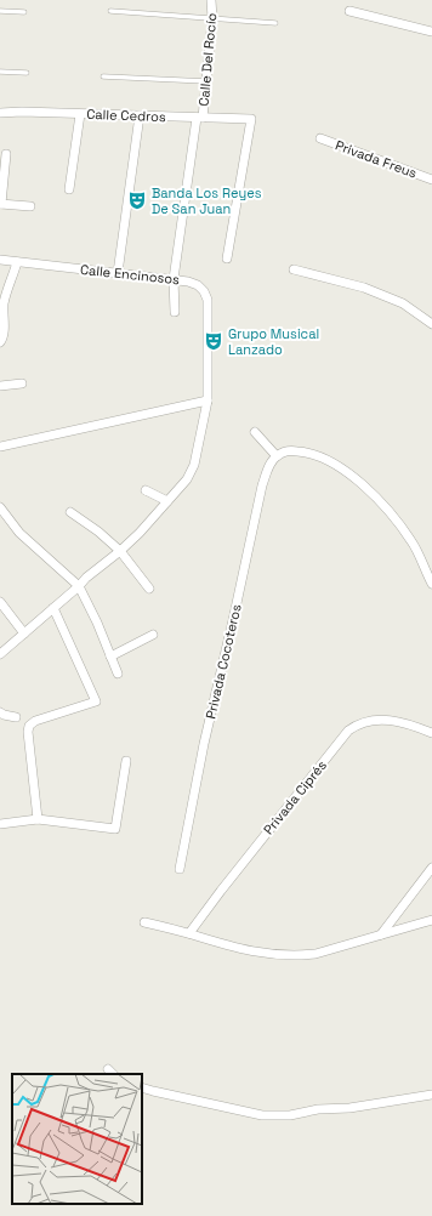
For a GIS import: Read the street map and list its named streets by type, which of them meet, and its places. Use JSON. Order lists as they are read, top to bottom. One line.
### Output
{"streets":{"street":["Calle Del Rocío","Calle Cedros","Privada Freus","Calle Encinosos","Privada Cocoteros","Privada Ciprés"]},"crossings":[["Calle Del Rocío","Calle Cedros"],["Calle Del Rocío","Calle Encinosos"]],"places":{"theatre":["Banda Los Reyes De San Juan","Grupo Musical Lanzado"]}}
